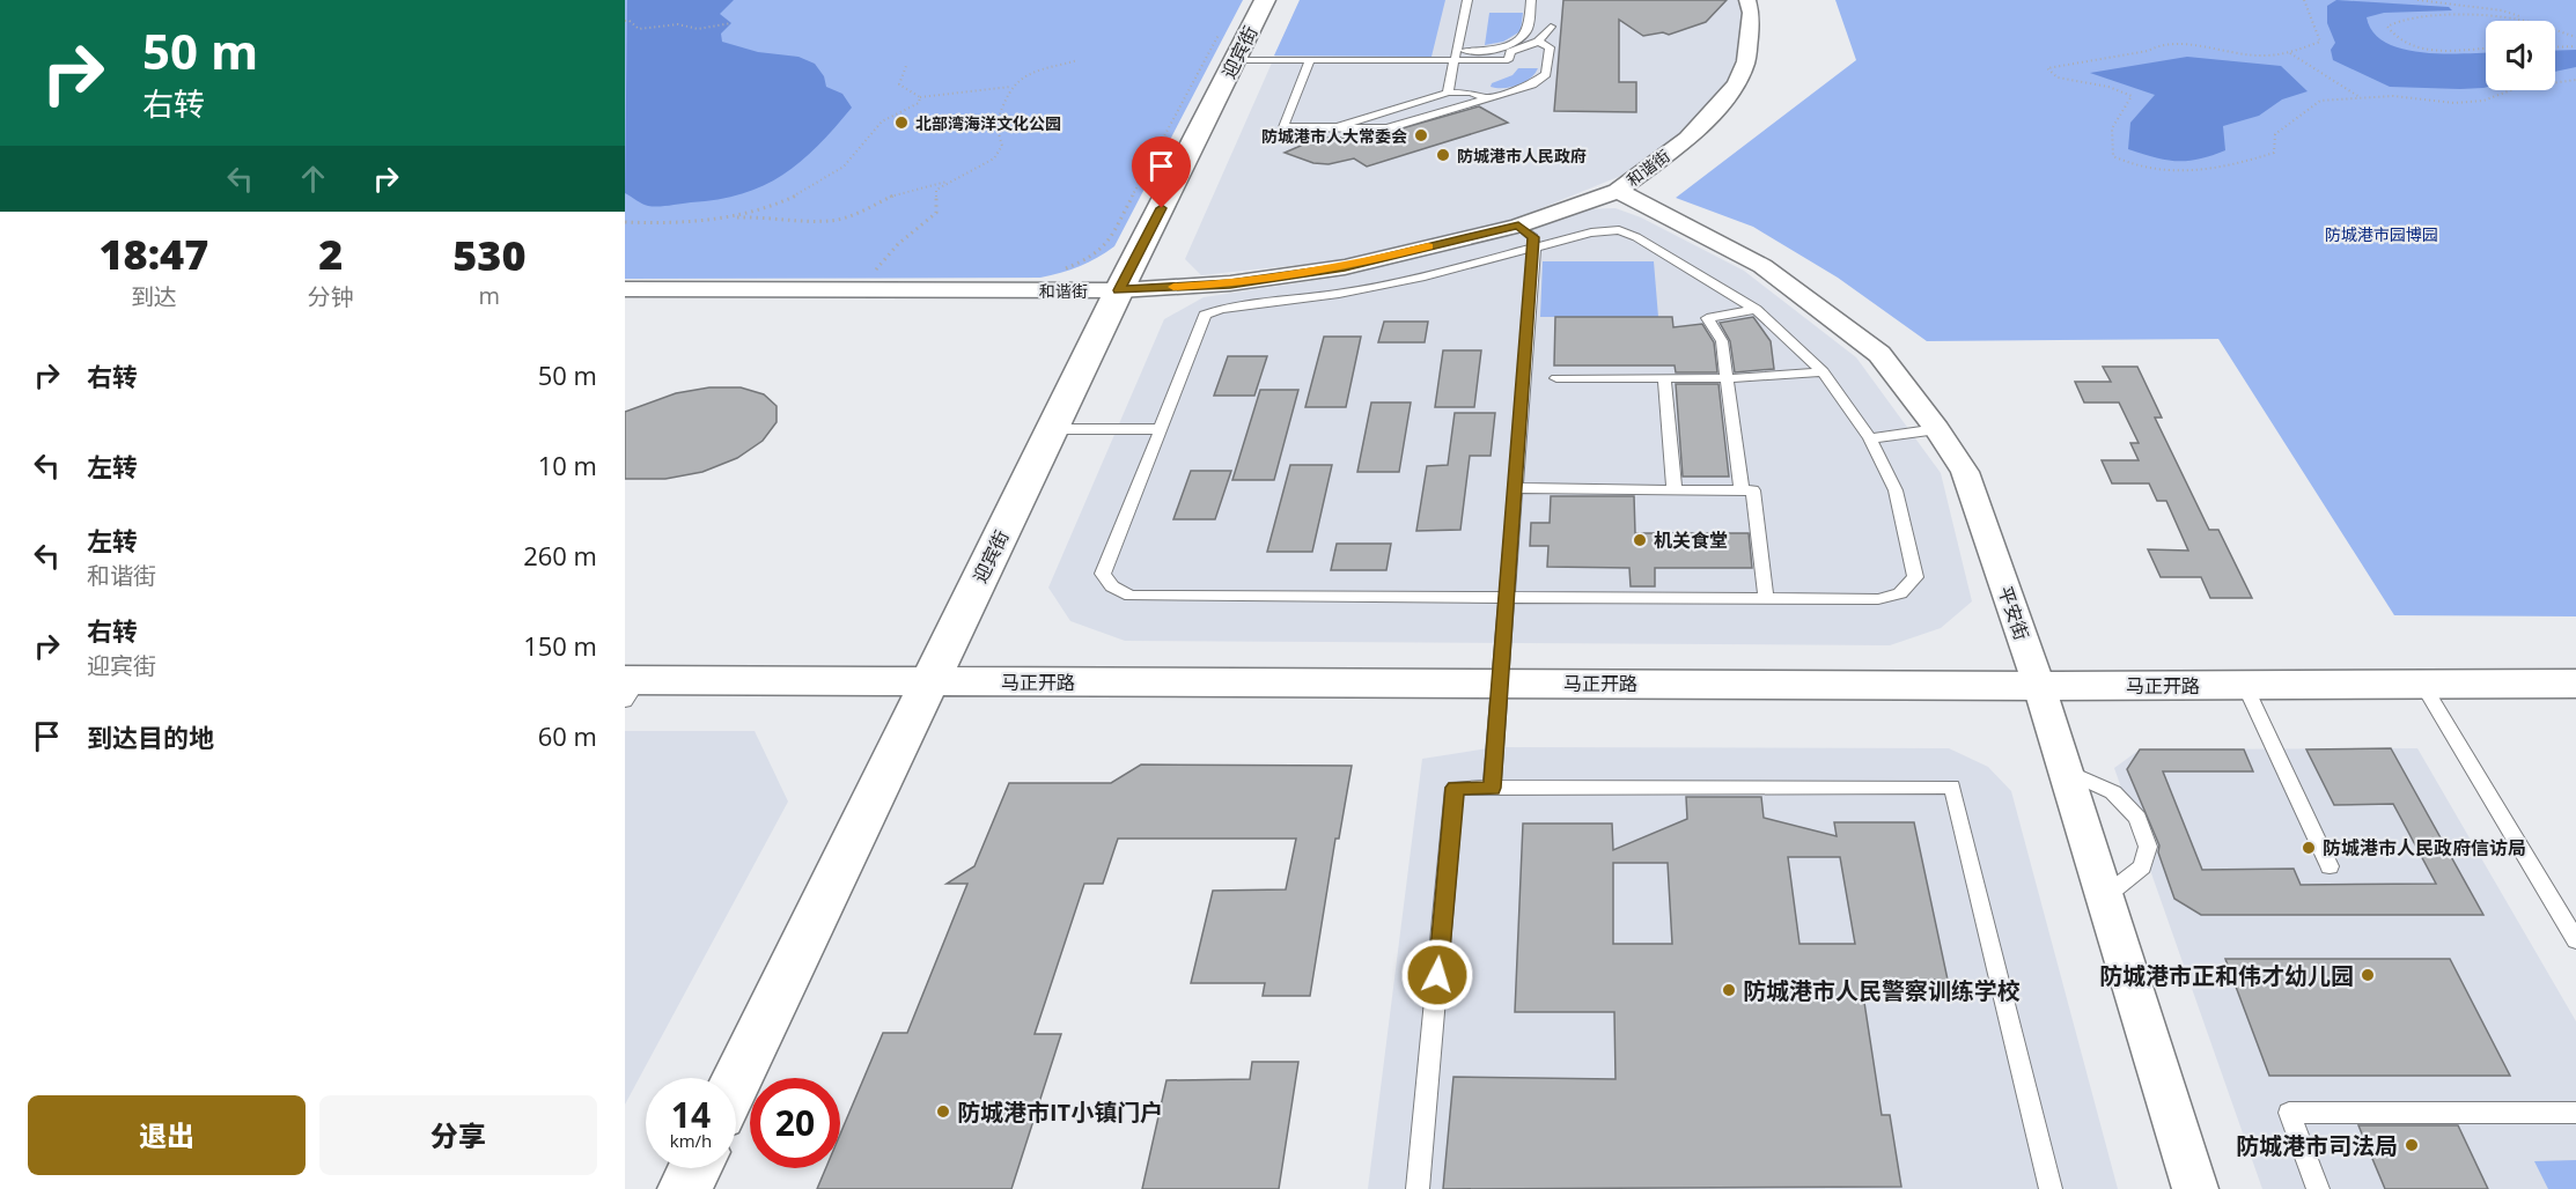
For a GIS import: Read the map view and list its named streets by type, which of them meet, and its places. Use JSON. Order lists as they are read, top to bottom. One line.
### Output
{"streets":{"main road":["迎宾街","马正开路"],"street":["和谐街","平安街"]},"crossings":[["迎宾街","和谐街"],["迎宾街","马正开路"],["和谐街","平安街"],["平安街","马正开路"]],"parks":["防城港市园博园"],"places":["北部湾海洋文化公园","防城港市人大常委会","防城港市人民政府","机关食堂","防城港市人民政府信访局","防城港市正和伟才幼儿园","防城港市人民警察训练学校","防城港市IT小镇门户","防城港市司法局"],"page":{"turn":["50 m","右转"],"eta":["18:47","到达","2","分钟","530","m"],"list":[{"name":"右转","value":"50 m"},{"name":"左转","value":"10 m"},{"name":"左转","note":"和谐街","value":"260 m"},{"name":"右转","note":"迎宾街","value":"150 m"},{"name":"到达目的地","value":"60 m"}],"speed":"14 km/h","limit":"20","buttons":["退出","分享"]}}
